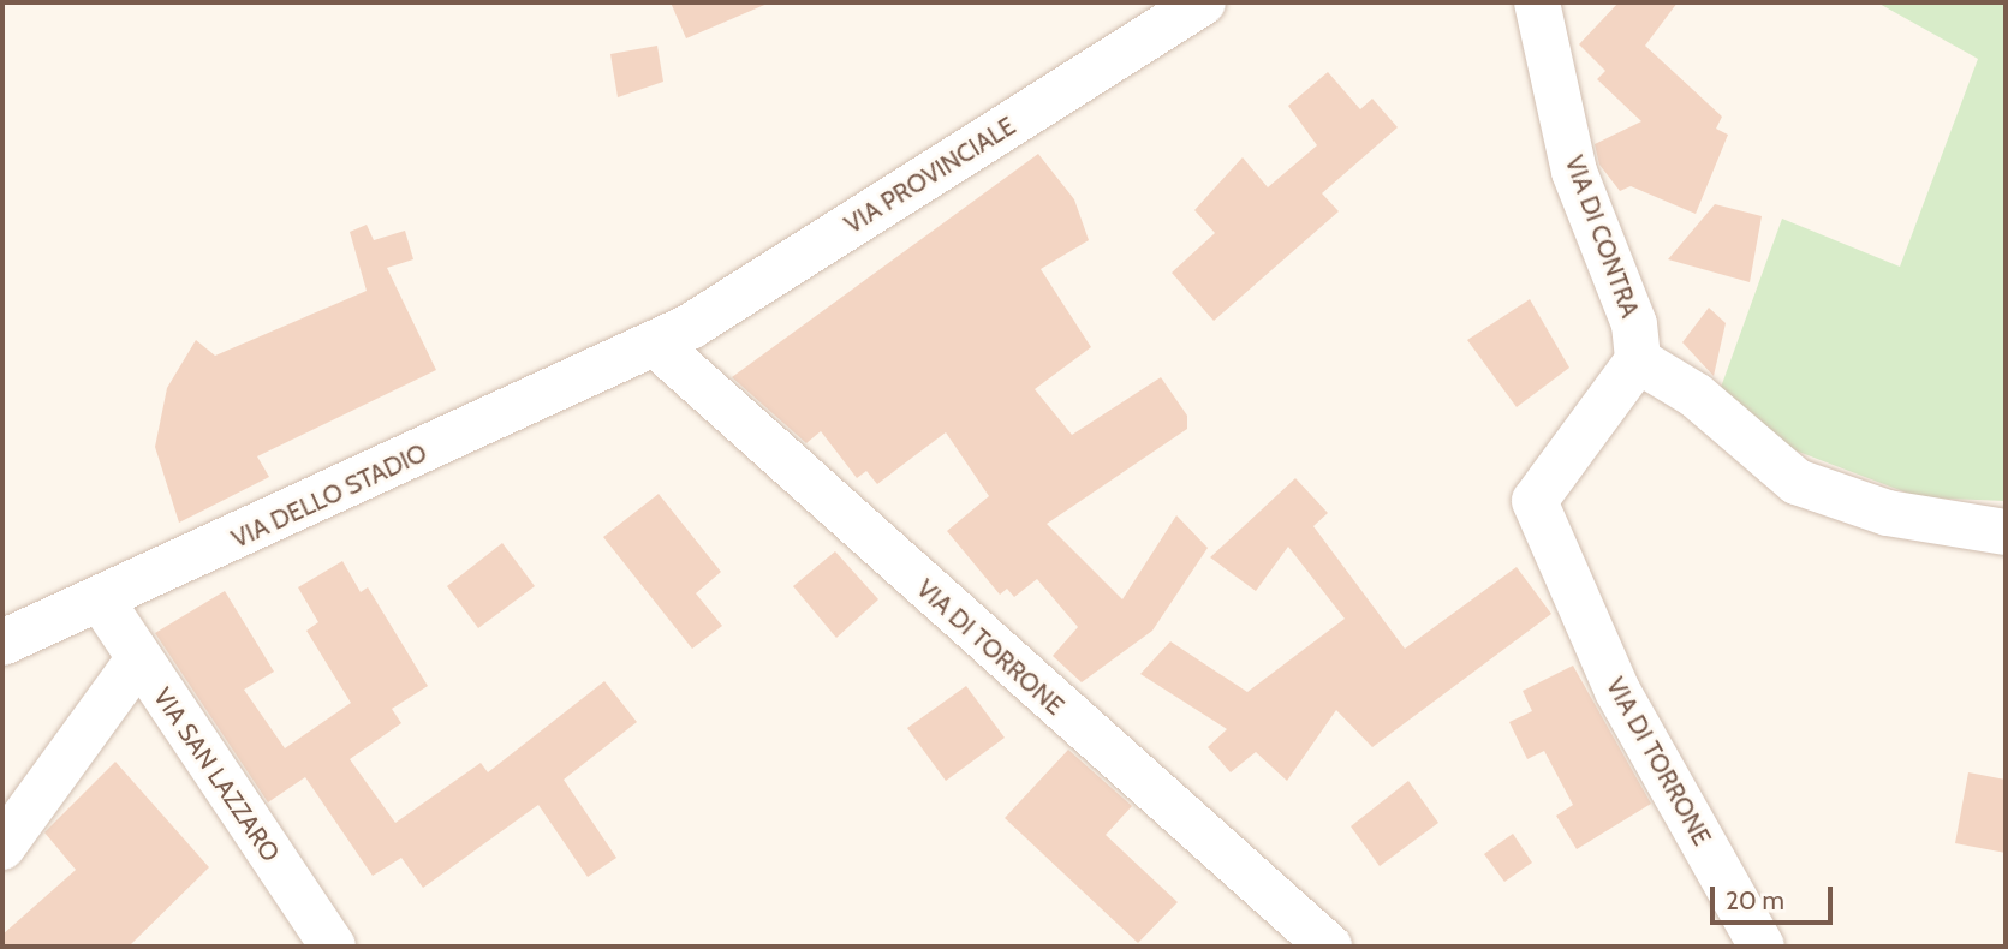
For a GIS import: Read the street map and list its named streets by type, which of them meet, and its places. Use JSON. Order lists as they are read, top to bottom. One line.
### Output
{"streets":{"street":["VIA PROVINCIALE","VIA DI CONTRA","VIA DELLO STADIO","VIA DI TORRONE","VIA SAN LAZZARO"]},"crossings":[["VIA PROVINCIALE","VIA DELLO STADIO"],["VIA PROVINCIALE","VIA DI TORRONE"],["VIA DI CONTRA","VIA DI TORRONE"],["VIA DELLO STADIO","VIA DI TORRONE"],["VIA DELLO STADIO","VIA SAN LAZZARO"]],"scale_bar":"20 m"}
